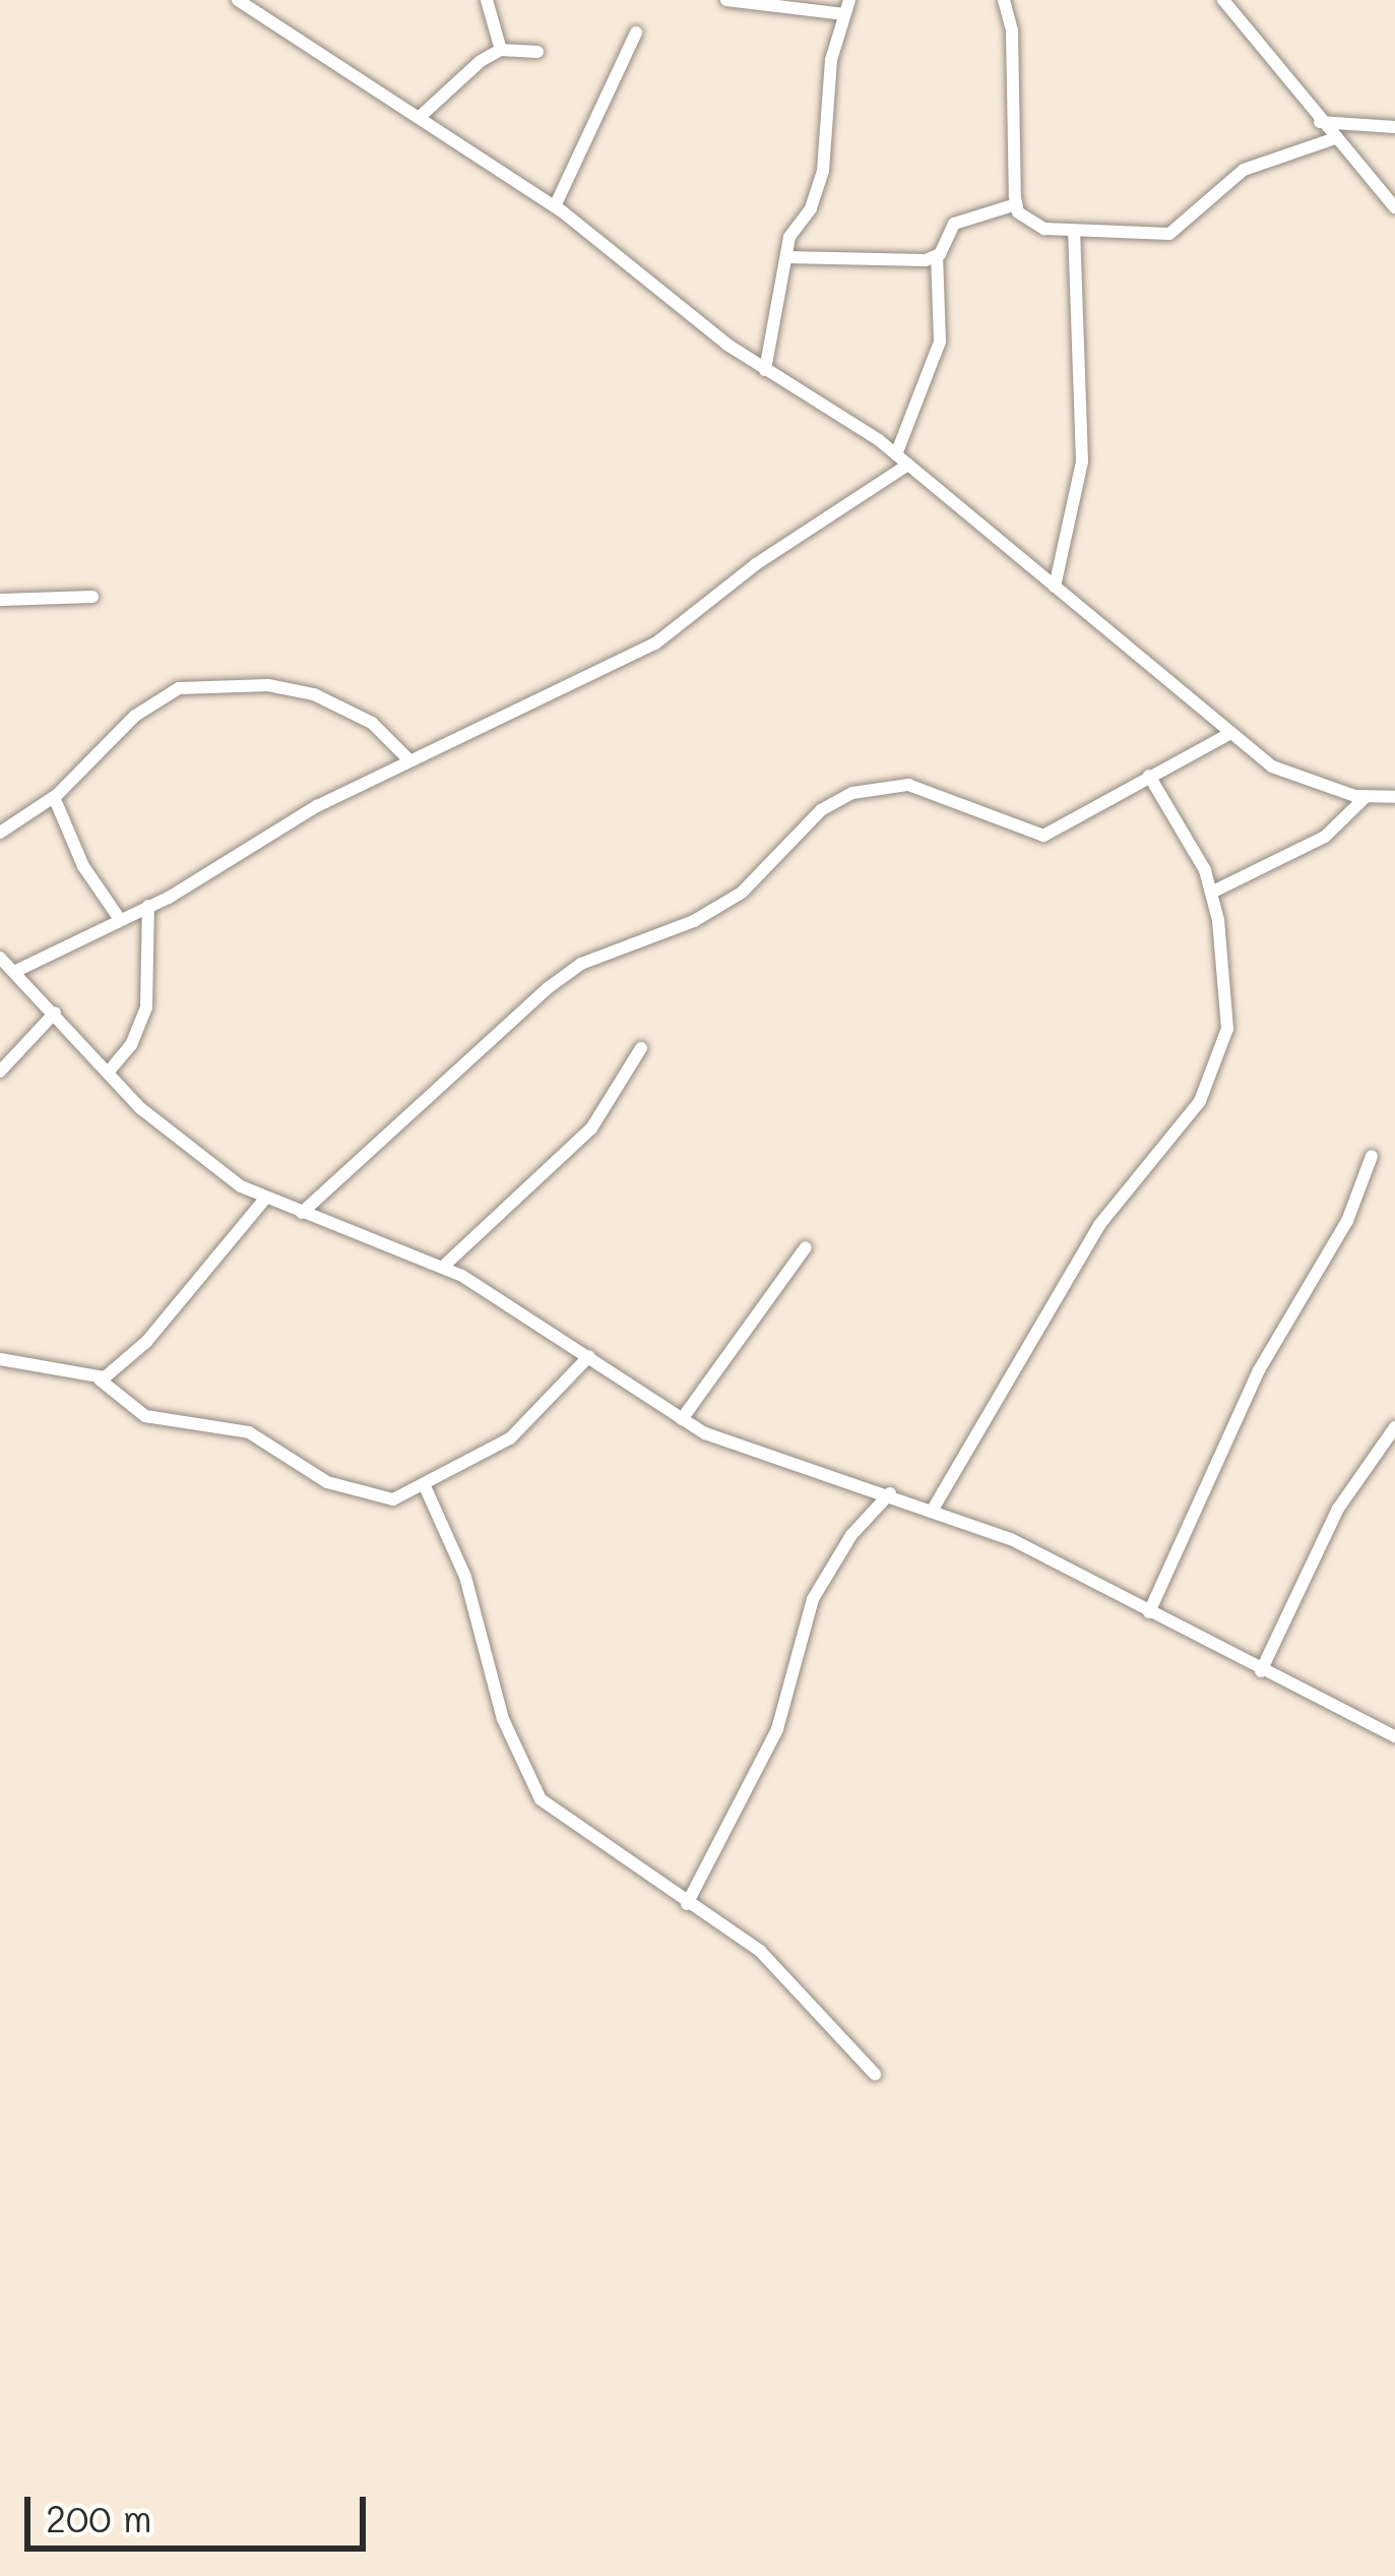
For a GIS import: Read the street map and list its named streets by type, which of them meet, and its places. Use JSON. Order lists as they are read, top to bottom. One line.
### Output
{"scale_bar":"200 m"}
